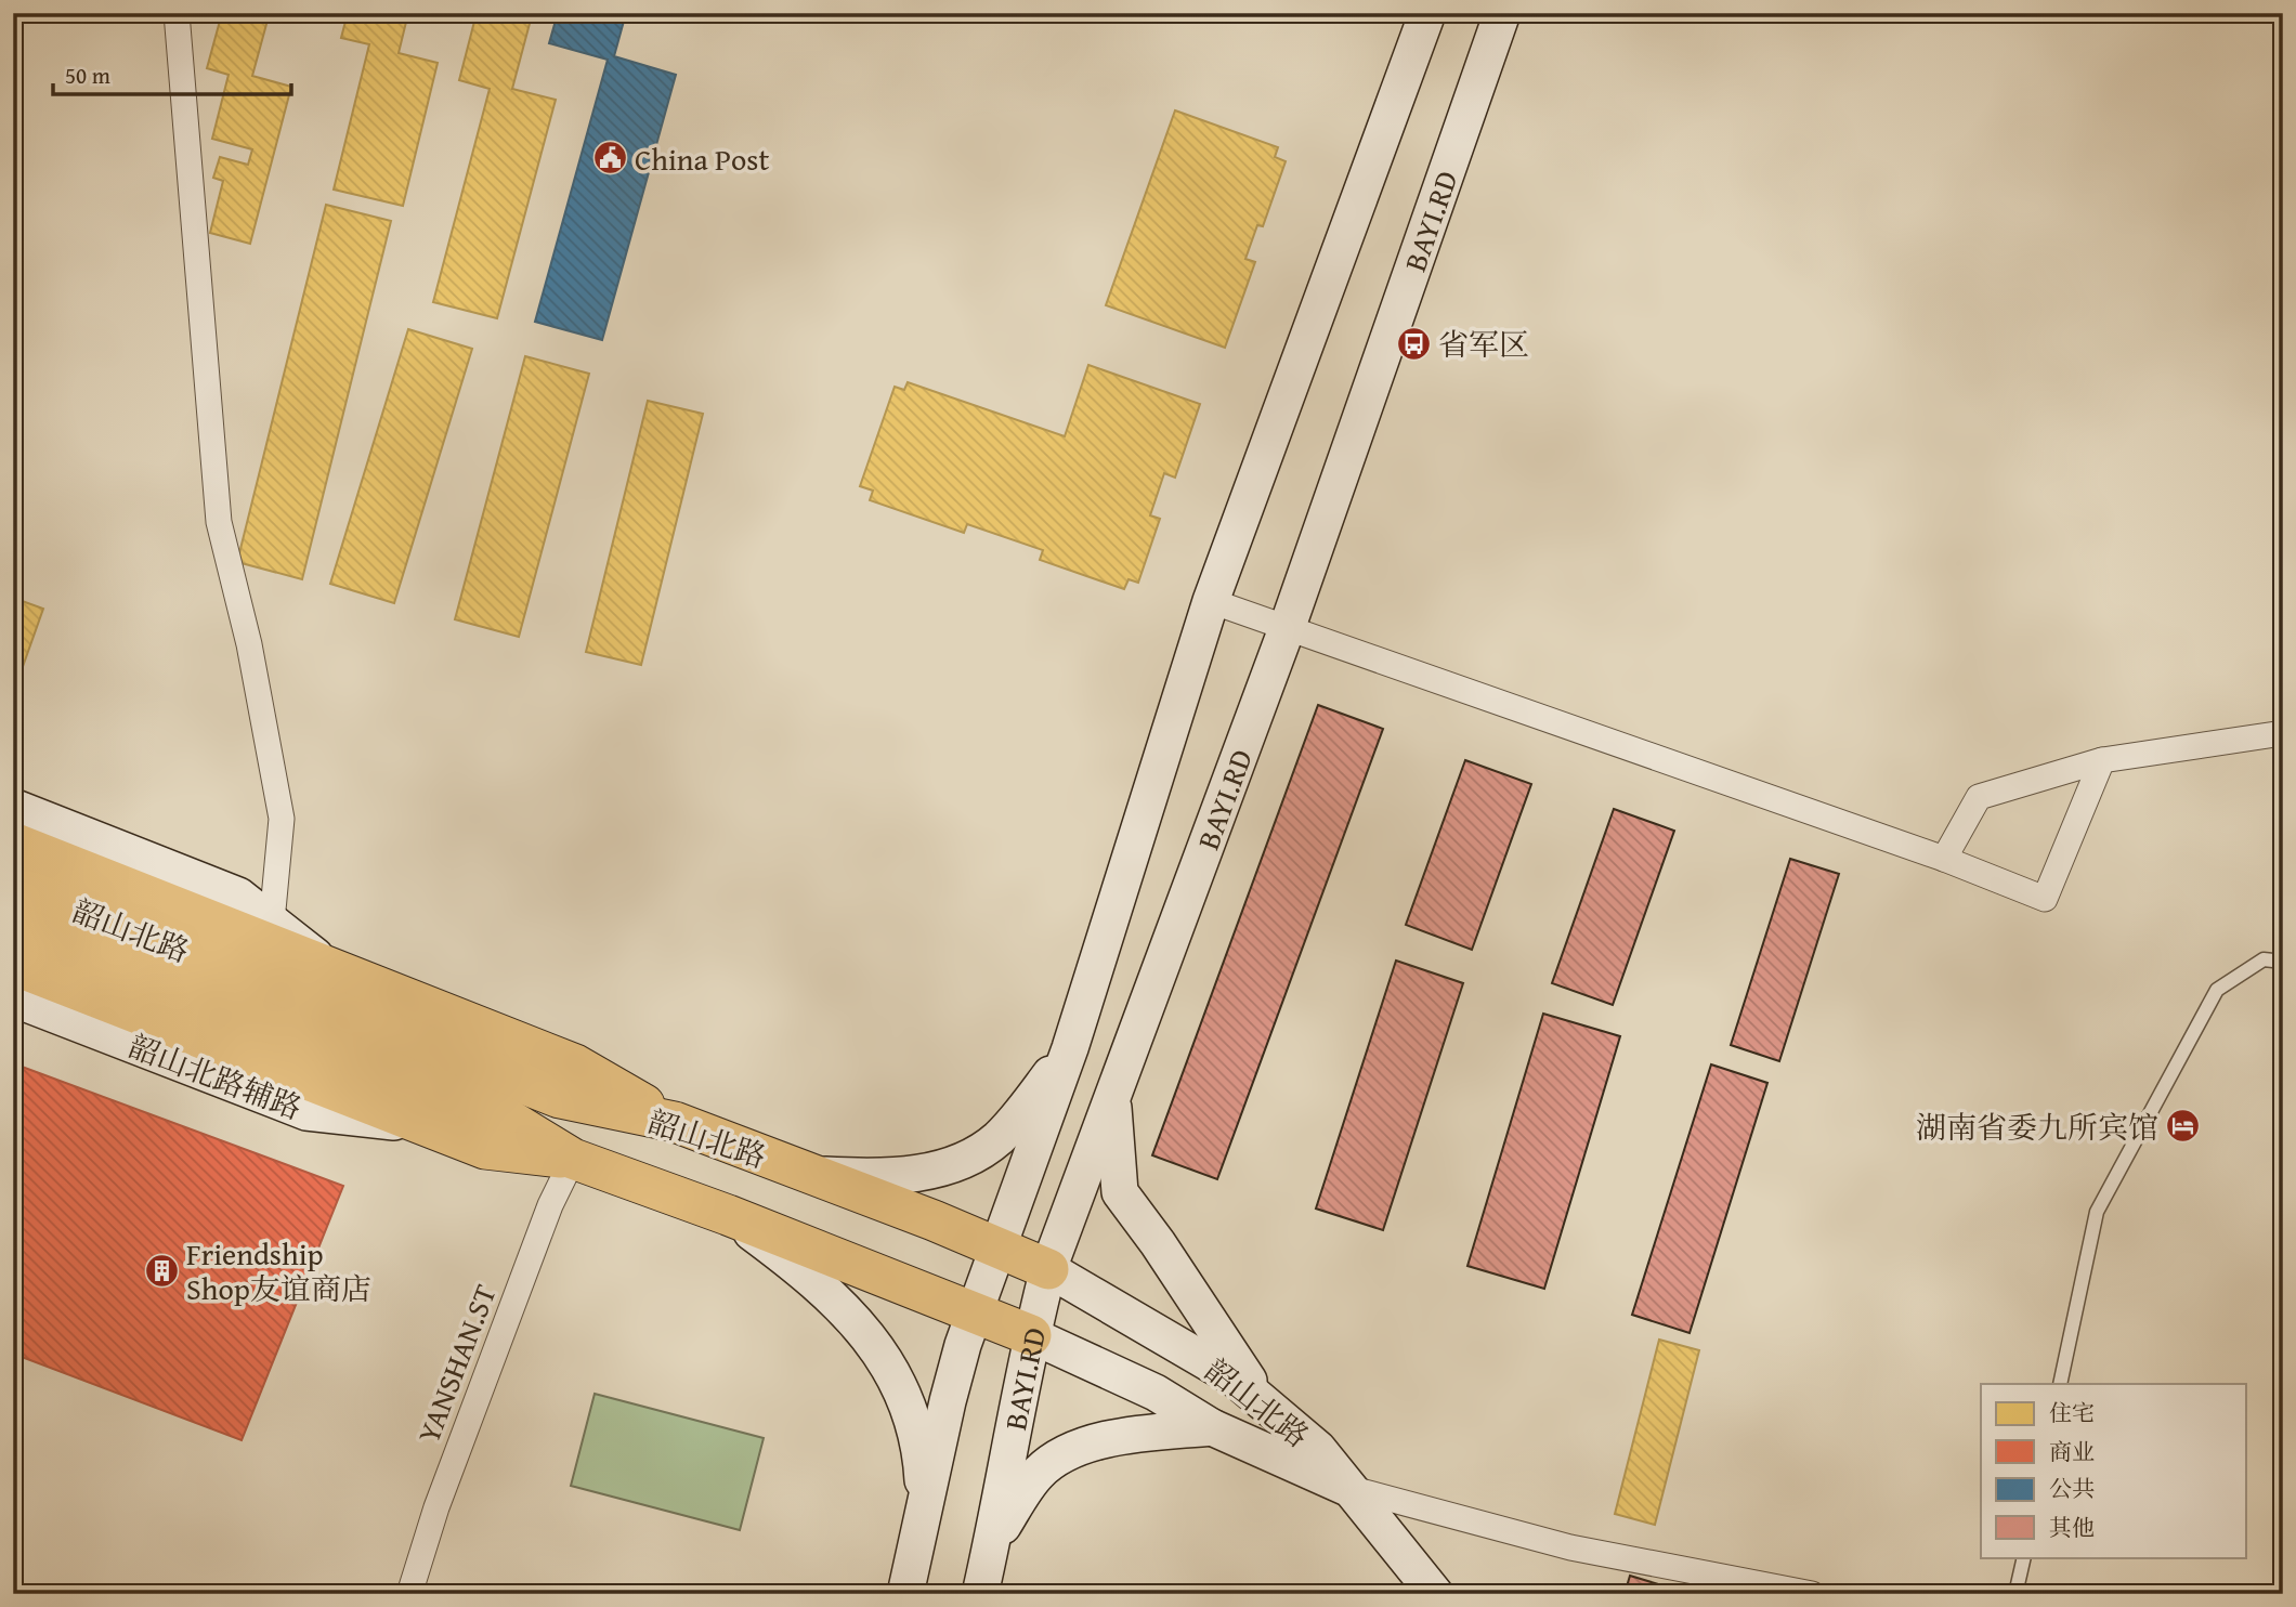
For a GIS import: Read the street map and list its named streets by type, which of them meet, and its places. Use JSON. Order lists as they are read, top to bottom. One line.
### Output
{"streets":{"main road":["BAYI.RD","韶山北路","韶山北路辅路"],"street":["YANSHAN.ST"]},"crossings":[["BAYI.RD","韶山北路"],["韶山北路","YANSHAN.ST"]],"places":{"public building":["China Post"],"bus stop":["省军区"],"hotel":["湖南省委九所宾馆"],"building":["Friendship Shop友谊商店"]},"legend":["住宅","商业","公共","其他"],"scale_bar":"50 m"}
